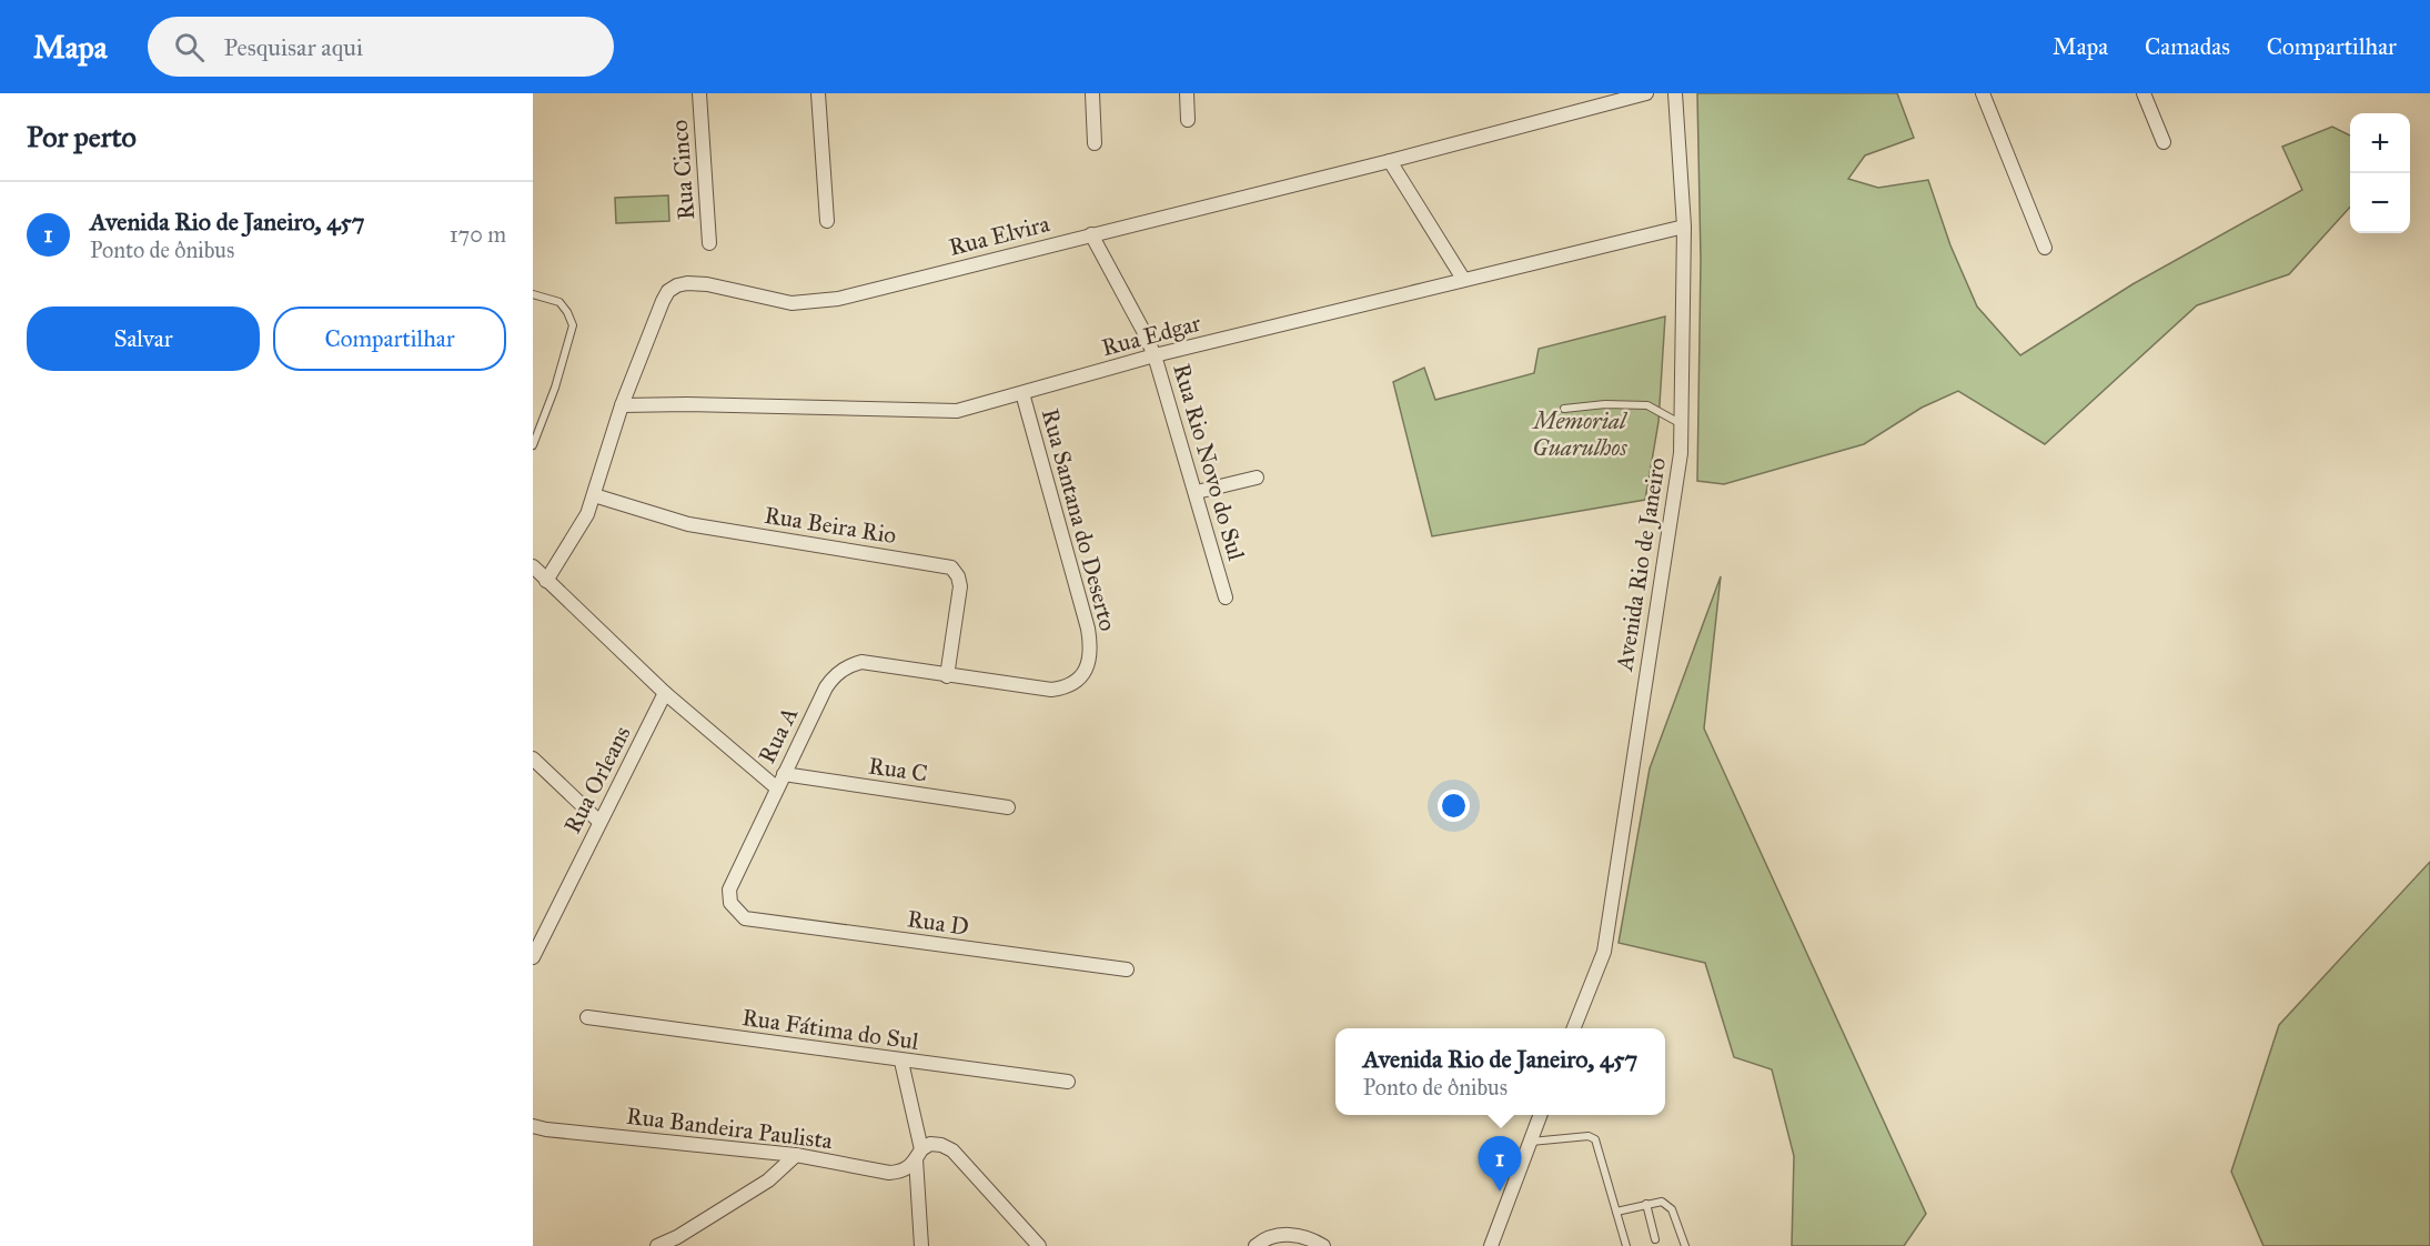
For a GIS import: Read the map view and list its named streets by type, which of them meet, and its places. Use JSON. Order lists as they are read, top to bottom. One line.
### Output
{"streets":{"street":["Rua Cinco","Rua Elvira","Rua Edgar","Rua Rio Novo do Sul","Rua Santana do Deserto","Rua Beira Rio","Avenida Rio de Janeiro","Rua A","Rua C","Rua Orleans","Rua D","Rua Fátima do Sul","Rua Bandeira Paulista"]},"crossings":[["Rua Elvira","Rua Edgar"],["Rua Elvira","Rua Rio Novo do Sul"],["Rua Elvira","Rua Beira Rio"],["Rua Edgar","Rua Rio Novo do Sul"],["Rua Edgar","Rua Santana do Deserto"],["Rua Edgar","Avenida Rio de Janeiro"],["Rua Santana do Deserto","Rua Beira Rio"],["Rua Santana do Deserto","Rua A"],["Rua Beira Rio","Rua A"],["Rua A","Rua C"],["Rua A","Rua D"]],"parks":["Memorial Guarulhos"],"page":{"header":"Mapa","search":"Pesquisar aqui","nav":["Mapa","Camadas","Compartilhar"],"heading":"Por perto","map_buttons":["+","−"],"list":[{"mark":"1","name":"Avenida Rio de Janeiro, 457","note":"Ponto de ônibus","value":"170 m"}],"buttons":["Salvar","Compartilhar"],"popup":["Avenida Rio de Janeiro, 457","Ponto de ônibus"],"pins":"1"}}
